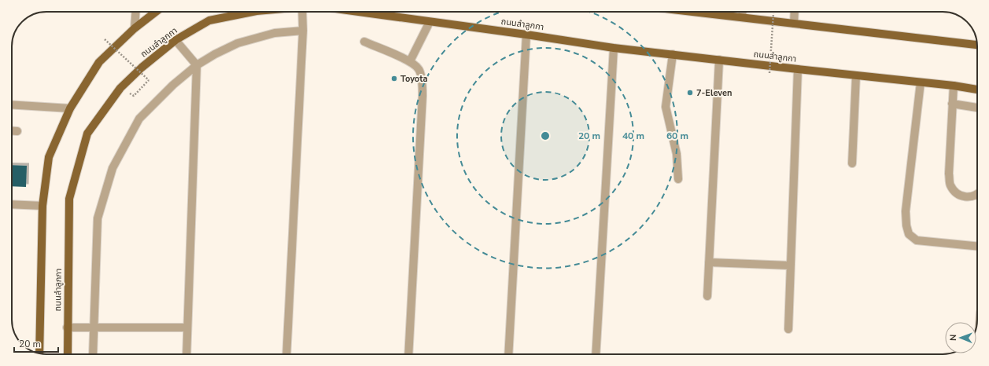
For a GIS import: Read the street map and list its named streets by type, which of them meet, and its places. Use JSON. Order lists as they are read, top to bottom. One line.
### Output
{"streets":{"main road":["ถนนลำลูกกา"]},"places":["Toyota","7-Eleven"],"scale_bar":"20 m","north":"left","rings":["20 m","40 m","60 m"]}
